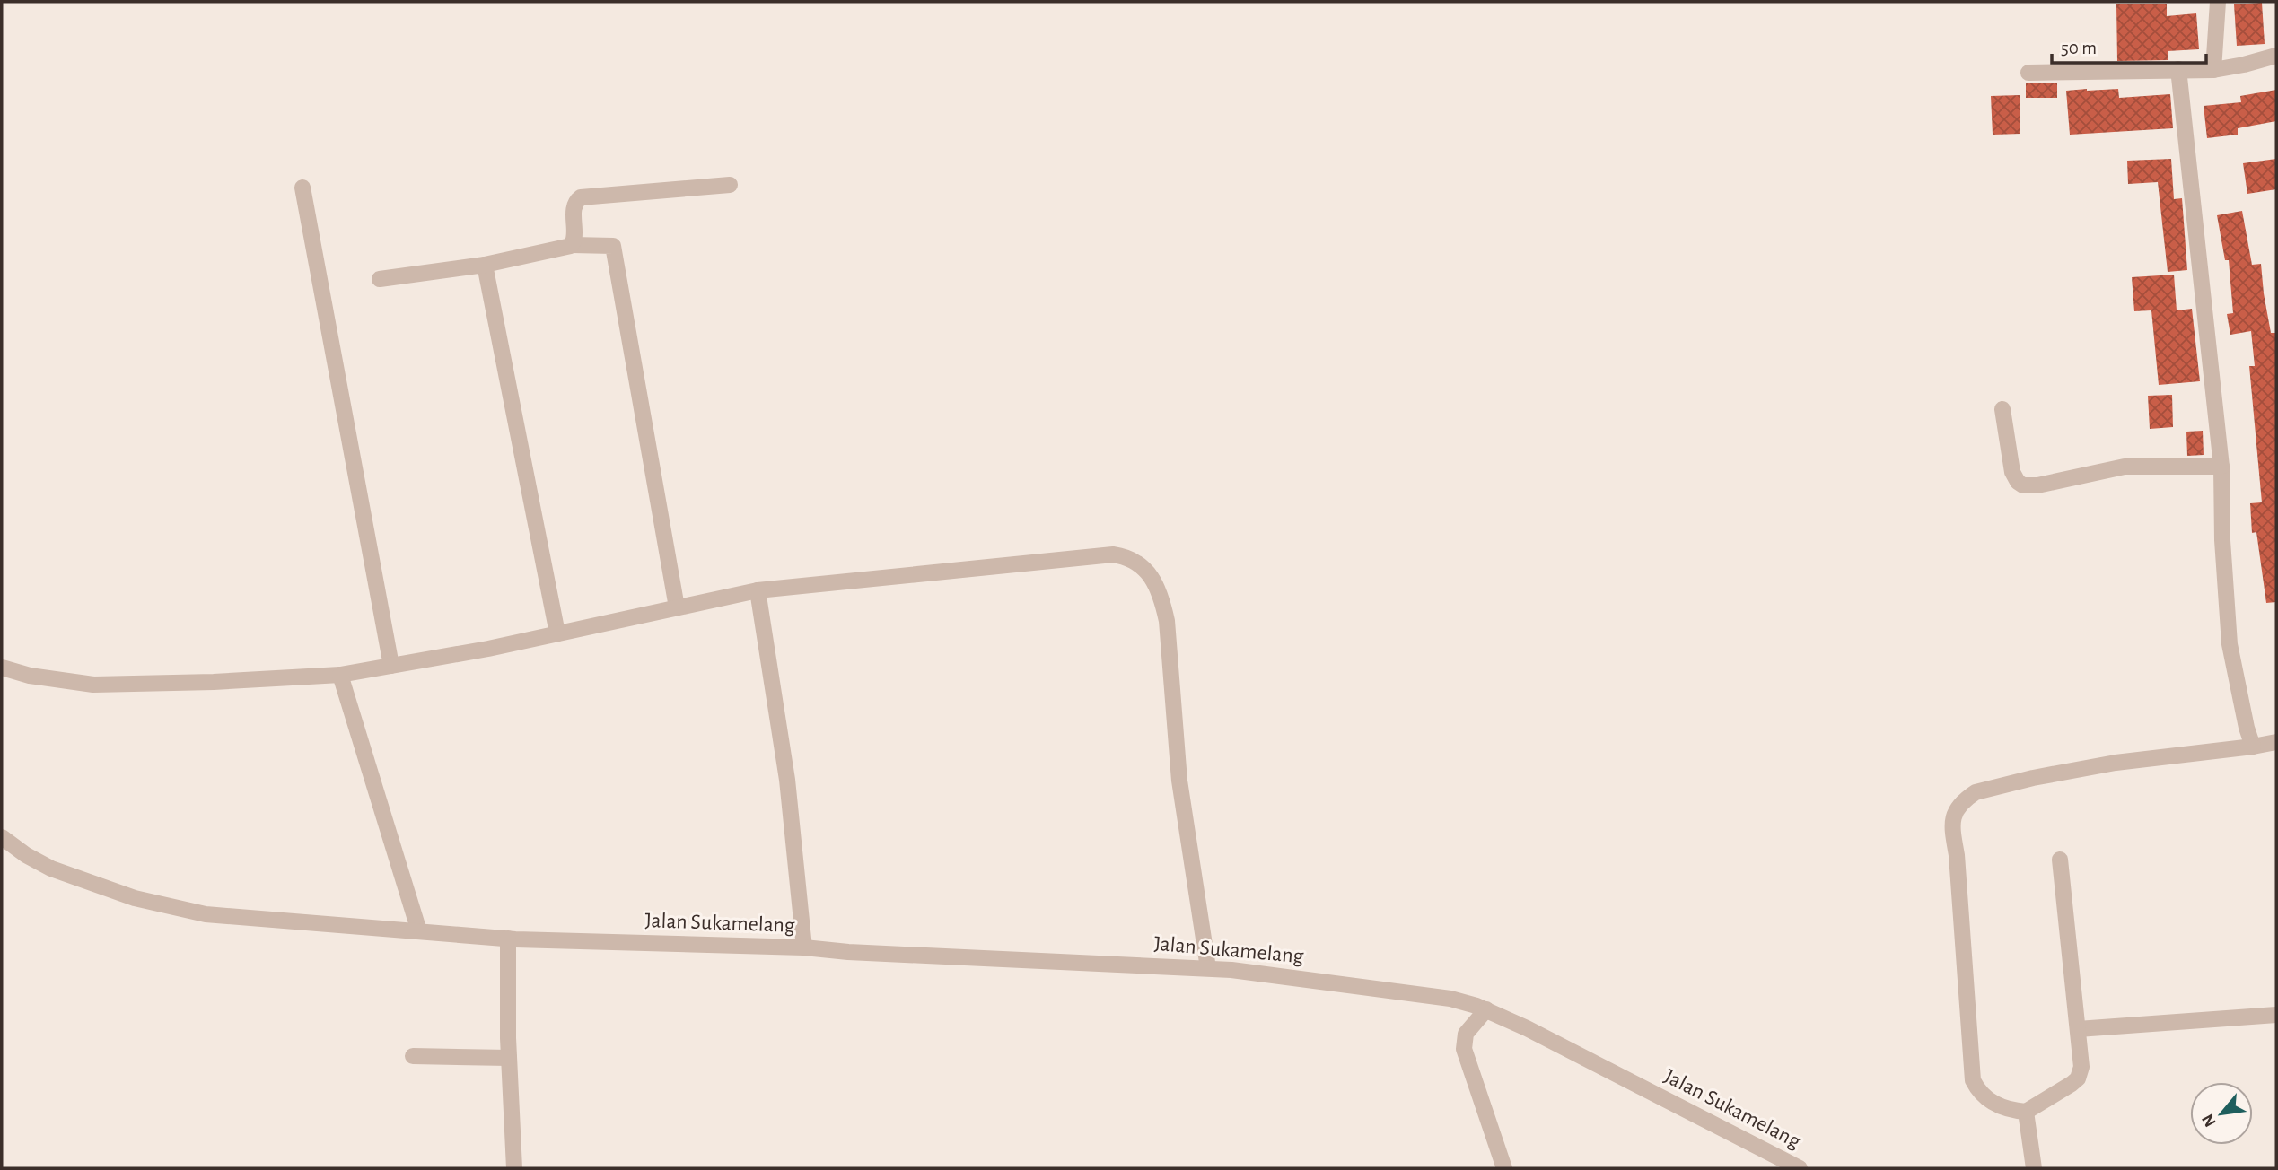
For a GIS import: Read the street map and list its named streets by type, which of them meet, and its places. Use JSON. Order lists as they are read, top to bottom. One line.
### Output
{"streets":{"street":["Jalan Sukamelang"]},"scale_bar":"50 m","north":"bottom left"}
